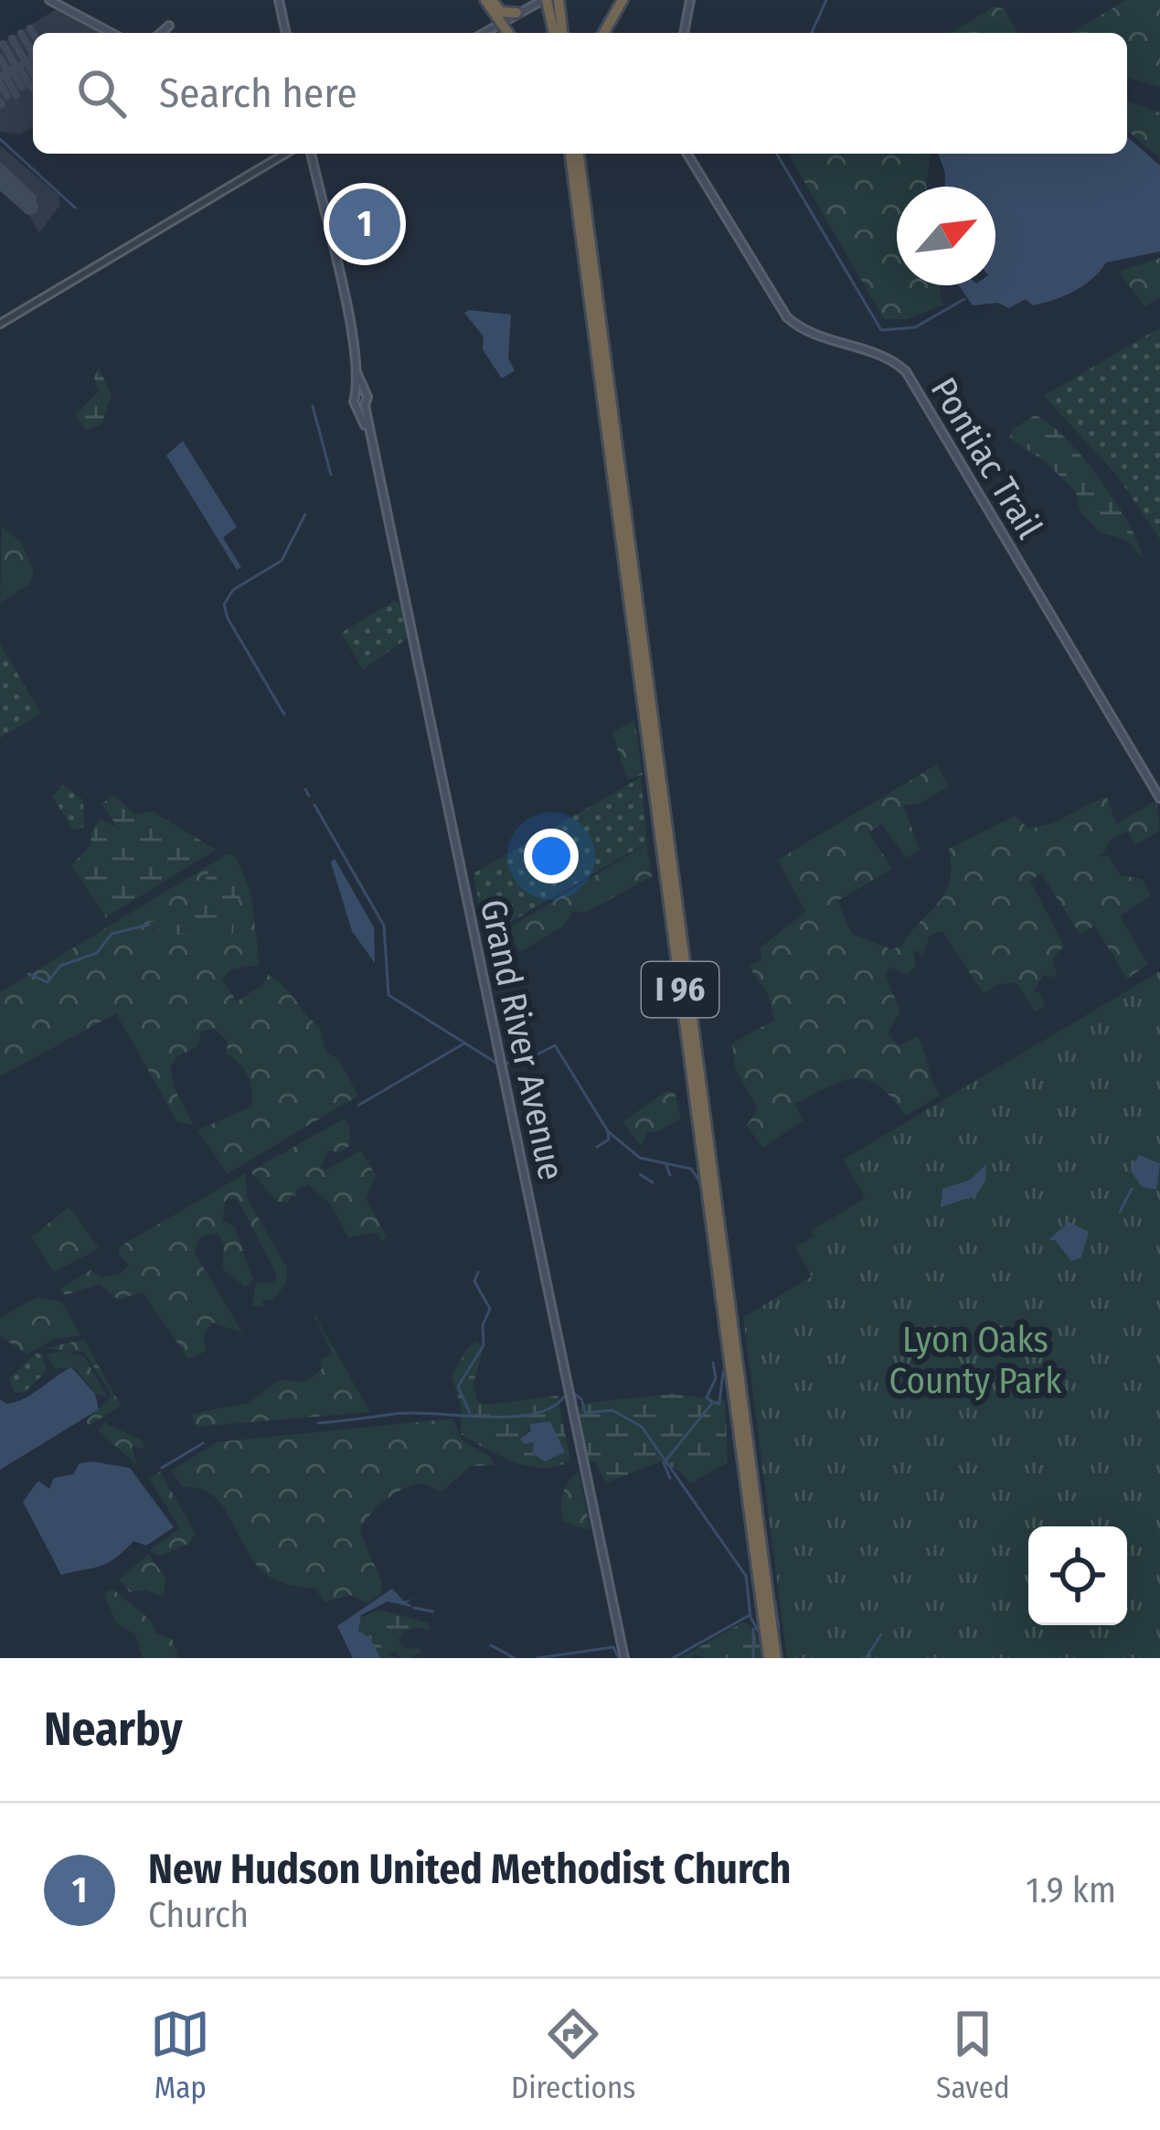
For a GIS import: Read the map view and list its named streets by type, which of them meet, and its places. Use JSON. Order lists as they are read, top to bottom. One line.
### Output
{"streets":{"highway":["I 96"],"main road":["Pontiac Trail","Grand River Avenue"]},"parks":["Lyon Oaks County Park"],"north":"top right","page":{"search":"Search here","pins":"1","heading":"Nearby","list":[{"mark":"1","name":"New Hudson United Methodist Church","note":"Church","value":"1.9 km"}],"nav":["Map","Directions","Saved"]}}
